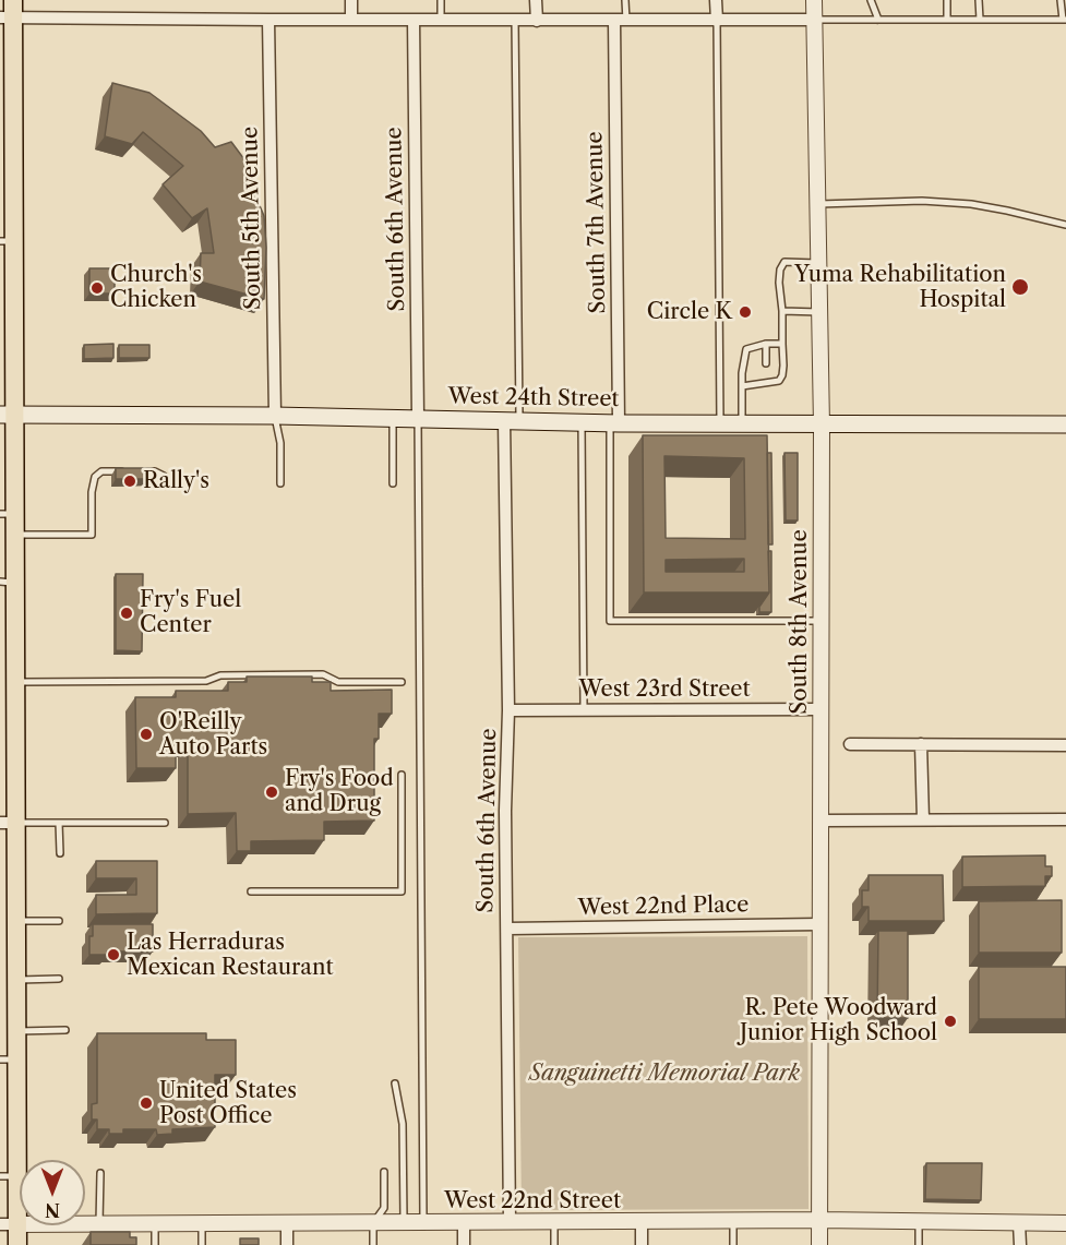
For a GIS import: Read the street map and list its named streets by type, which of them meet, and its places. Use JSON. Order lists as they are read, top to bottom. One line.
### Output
{"streets":{"main road":["West 24th Street"],"street":["South 5th Avenue","South 6th Avenue","South 7th Avenue","South 8th Avenue","West 23rd Street","West 22nd Place","West 22nd Street"]},"crossings":[["South 5th Avenue","West 24th Street"],["South 6th Avenue","West 24th Street"],["South 6th Avenue","West 23rd Street"],["South 6th Avenue","West 22nd Place"],["South 6th Avenue","West 22nd Street"],["South 7th Avenue","West 24th Street"],["West 24th Street","South 8th Avenue"],["South 8th Avenue","West 23rd Street"],["South 8th Avenue","West 22nd Place"],["South 8th Avenue","West 22nd Street"]],"parks":["Sanguinetti Memorial Park"],"places":["Yuma Rehabilitation Hospital","Church's Chicken","Circle K","Rally's","Fry's Fuel Center","O'Reilly Auto Parts","Fry's Food and Drug","Las Herraduras Mexican Restaurant","R. Pete Woodward Junior High School","United States Post Office"],"north":"bottom"}
